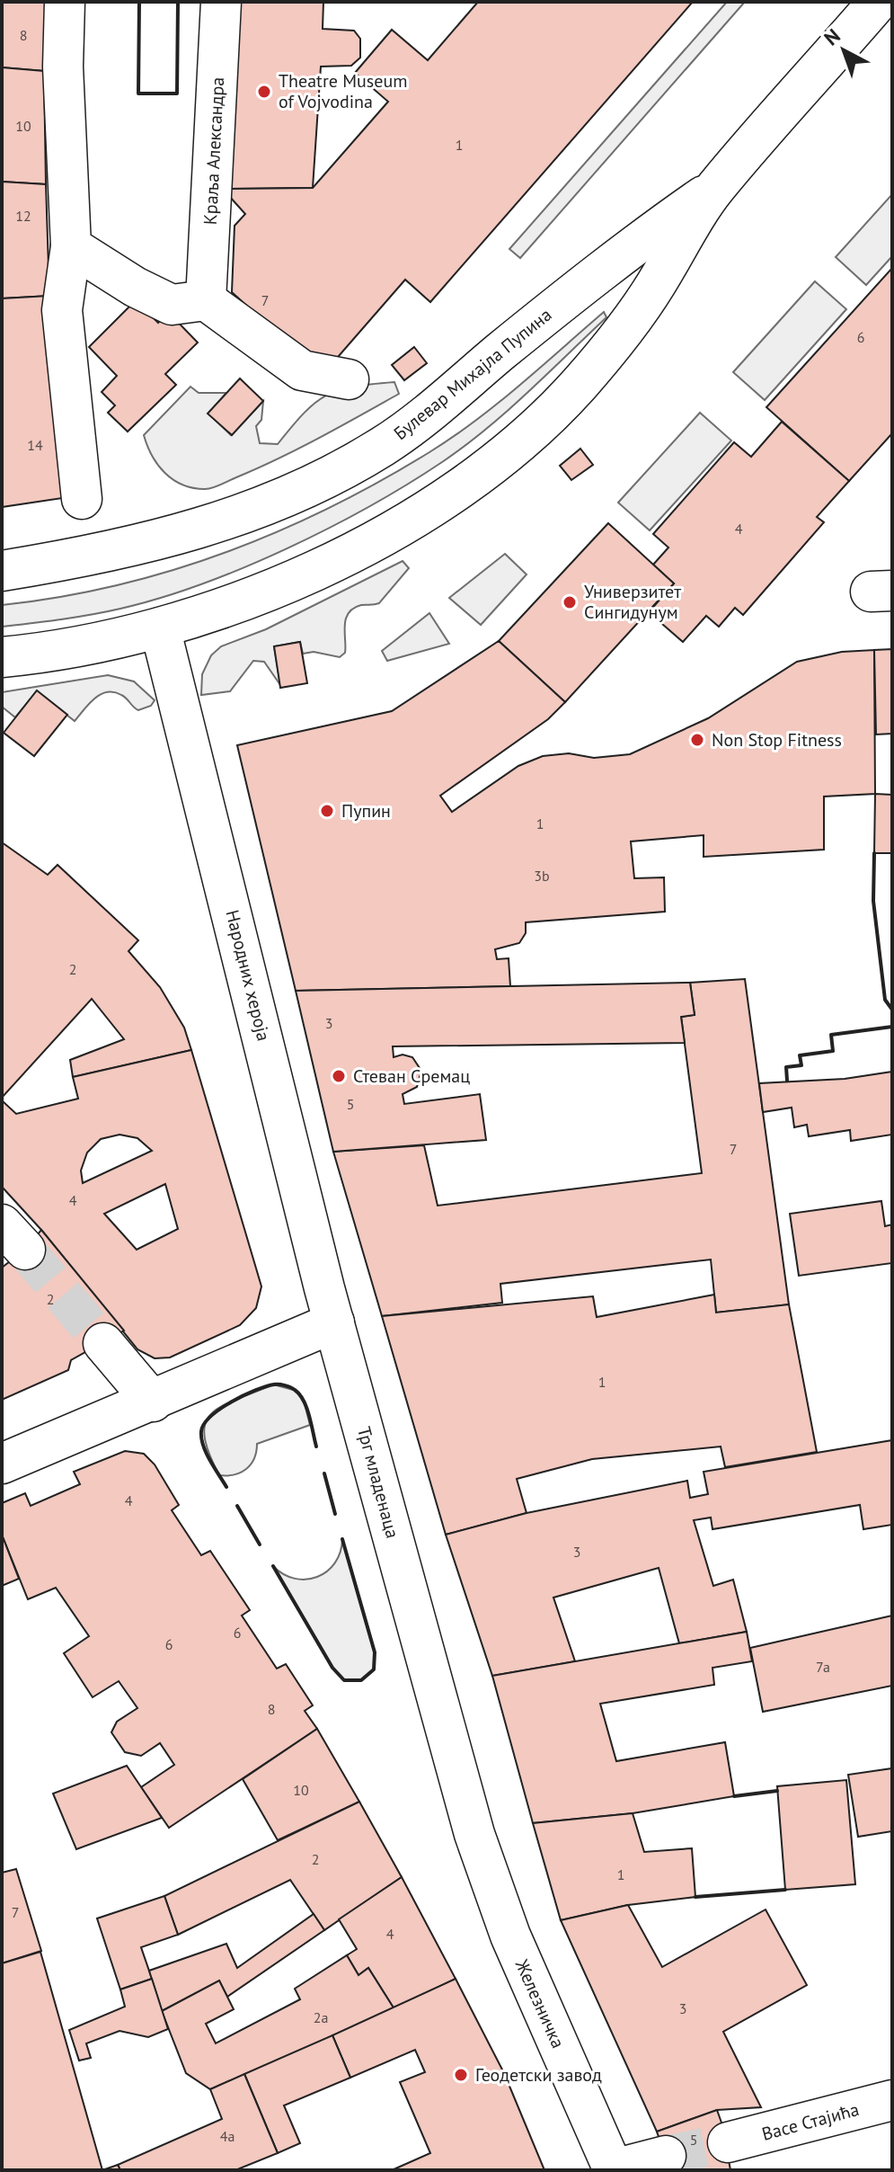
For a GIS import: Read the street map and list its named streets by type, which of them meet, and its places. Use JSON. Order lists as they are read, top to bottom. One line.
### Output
{"streets":{"street":["Краља Александра","Булевар Михајла Пупина","Народних хероја","Трг младенаца","Железничка","Васе Стајића"]},"crossings":[["Булевар Михајла Пупина","Народних хероја"],["Народних хероја","Трг младенаца"],["Трг младенаца","Железничка"]],"places":["Theatre Museum of Vojvodina","Универзитет Сингидунум","Non Stop Fitness","Пупин","Стеван Сремац","Геодетски завод"],"house_numbers":["8","10","1","12","7","6","14","4","1","3b","2","3","5","7","4","2","1","4","3","6","6","7a","8","10","2","1","7","4","3","2a","4a","5"],"north":"top left"}
